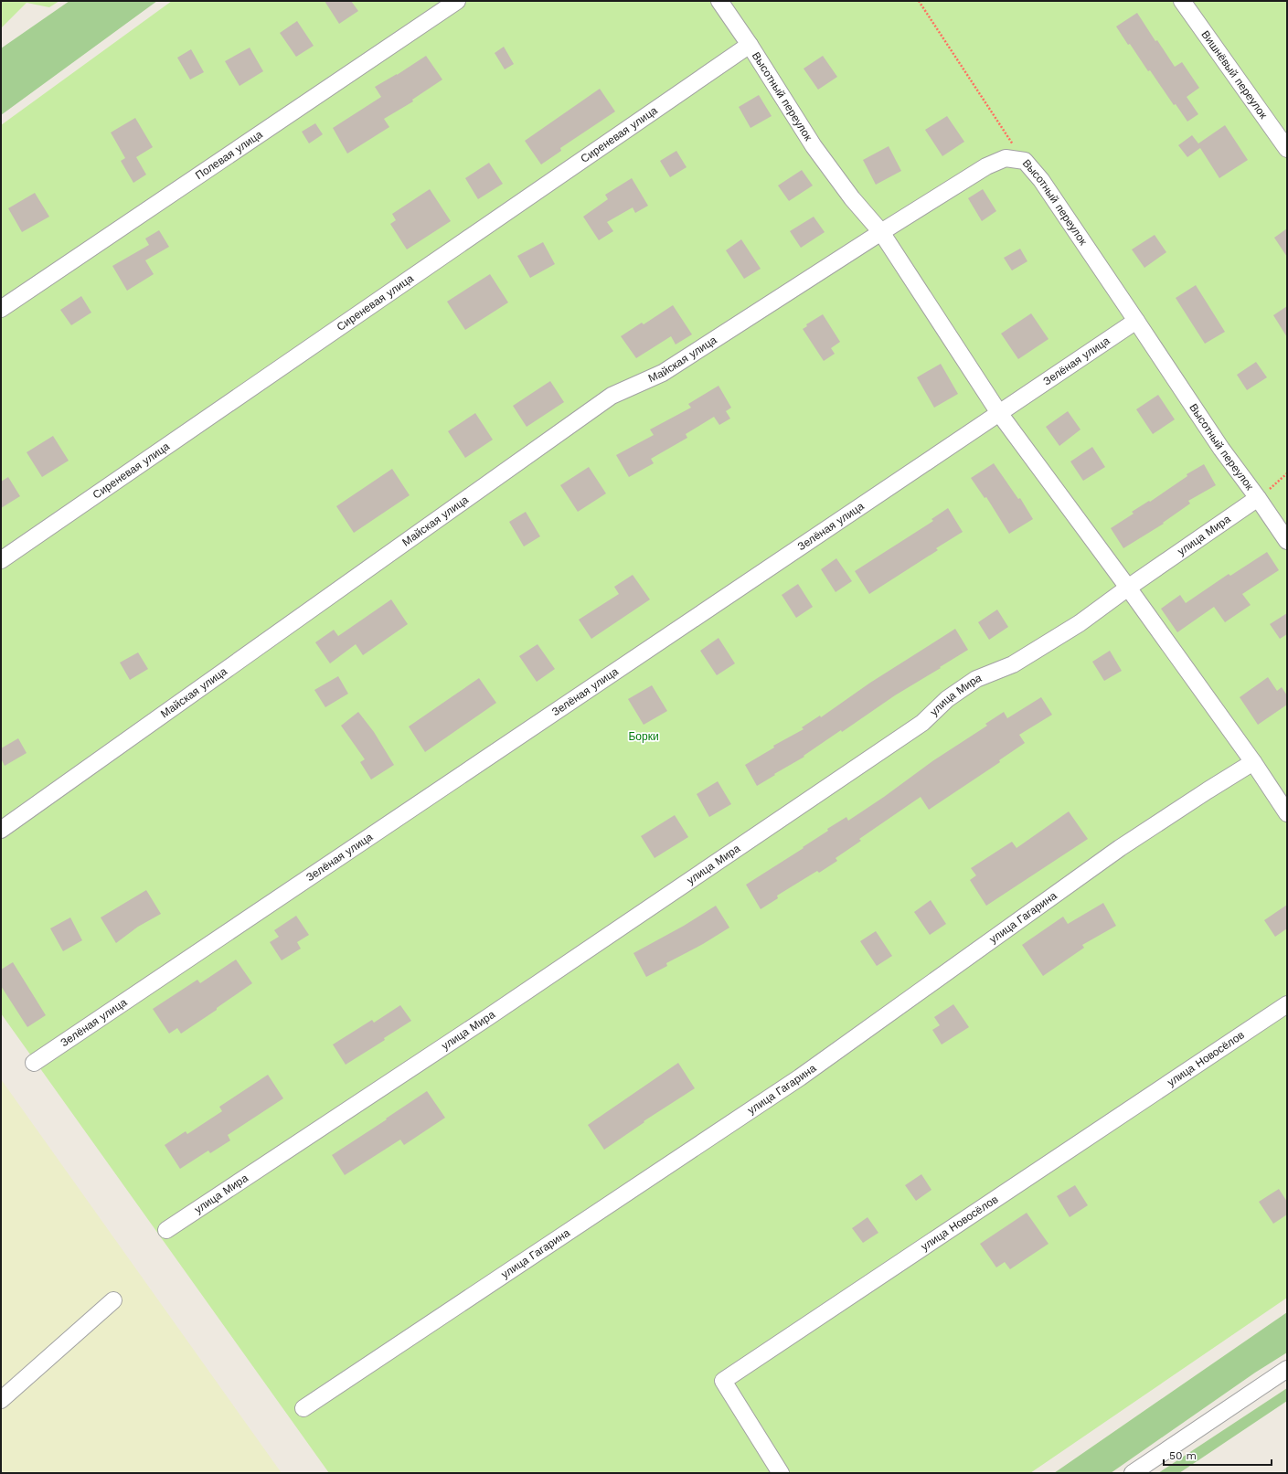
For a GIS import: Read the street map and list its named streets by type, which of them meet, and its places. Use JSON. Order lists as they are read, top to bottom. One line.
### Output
{"streets":{"street":["Вишнёвый переулок","Высотный переулок","Сиреневая улица","Полевая улица","Майская улица","Зелёная улица","улица Мира","улица Гагарина","улица Новосёлов"]},"crossings":[["Высотный переулок","Сиреневая улица"],["Высотный переулок","Майская улица"],["Высотный переулок","Зелёная улица"],["Высотный переулок","улица Мира"]],"parks":["Борки"],"scale_bar":"50 m"}
